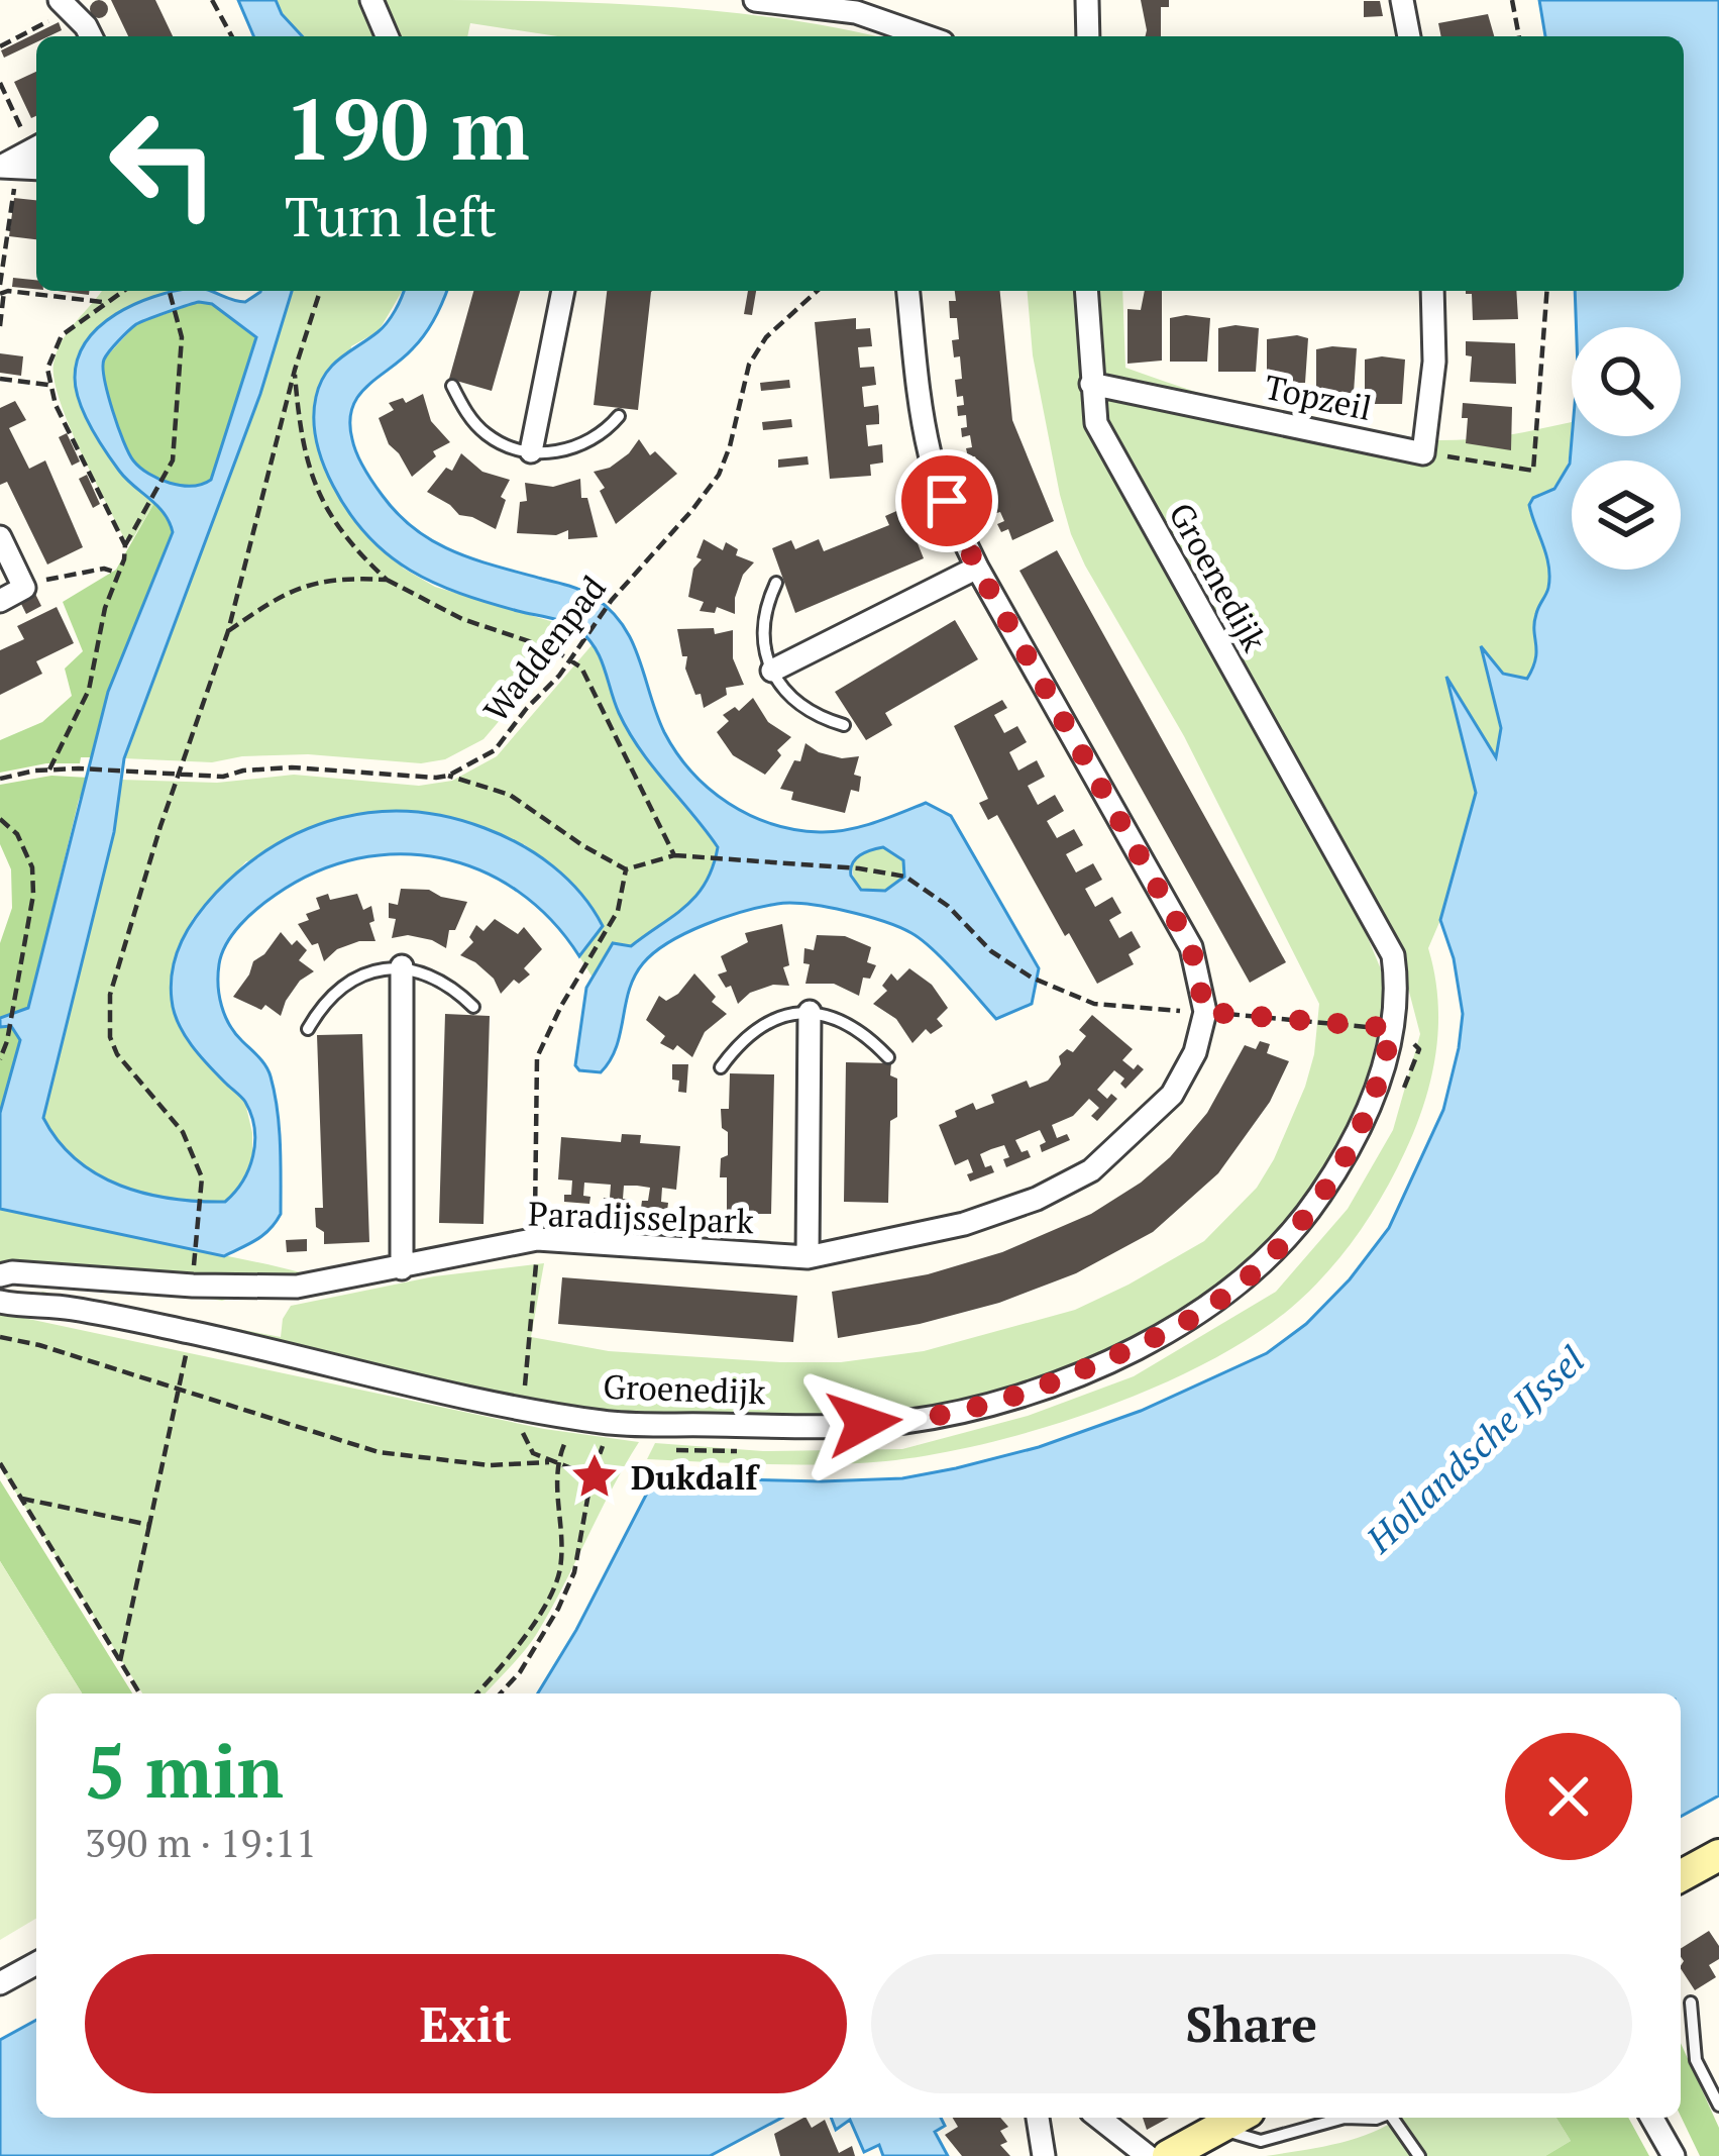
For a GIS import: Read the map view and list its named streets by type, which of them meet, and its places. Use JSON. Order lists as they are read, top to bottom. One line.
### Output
{"streets":{"street":["Topzeil","Groenedijk","Paradijsselpark"],"path":["Waddenpad"]},"crossings":[["Topzeil","Groenedijk"]],"water":["Hollandsche IJssel"],"places":{"place":["Dukdalf"]},"page":{"turn":["190 m","Turn left"],"heading":["5 min","390 m · 19:11"],"buttons":["Exit","Share"]}}
